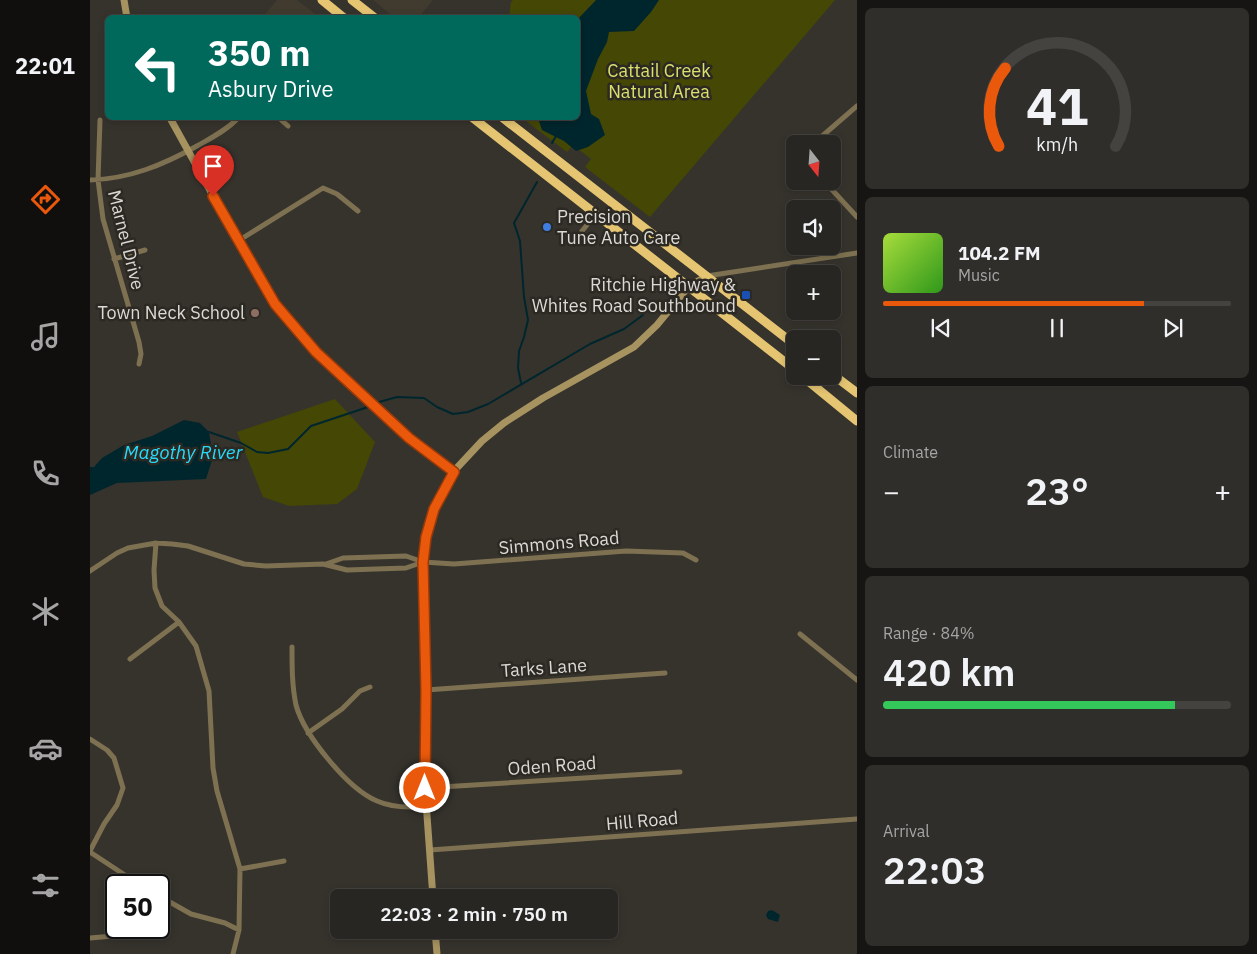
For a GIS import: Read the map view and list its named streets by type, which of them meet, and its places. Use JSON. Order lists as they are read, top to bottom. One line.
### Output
{"streets":{"street":["Marnel Drive","Simmons Road","Tarks Lane","Oden Road","Hill Road"]},"water":["Magothy River"],"parks":["Cattail Creek Natural Area"],"places":{"other":["Precision Tune Auto Care","Town Neck School"],"transit":["Ritchie Highway & Whites Road Southbound"]},"north":"bottom","page":{"tabs":"22:01","turn":["350 m","Asbury Drive"],"map_buttons":["+","−"],"song":["104.2 FM","Music"],"tile":["Climate",["Range · 84%","420 km"],["Arrival","22:03"]],"heat":["−","23°","+"],"limit":"50","trip":"22:03 · 2 min · 750 m","gauge":["41","km/h"]}}
